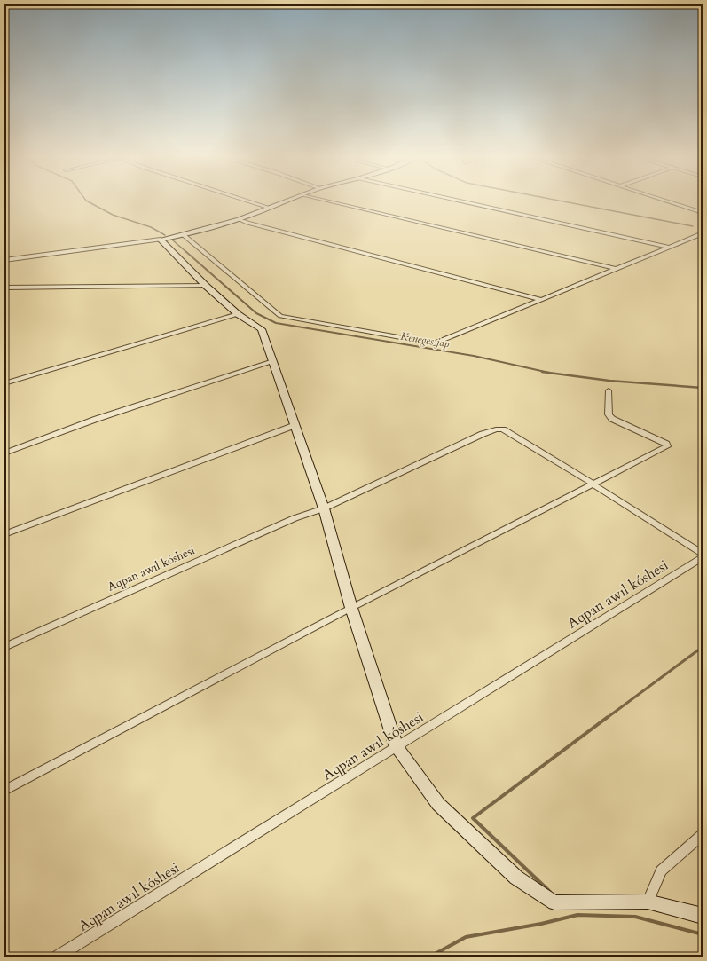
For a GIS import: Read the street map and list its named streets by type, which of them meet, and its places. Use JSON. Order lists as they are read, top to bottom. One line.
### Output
{"streets":{"street":["Aqpan awıl kóshesi"]},"water":["Keneges jap"]}
